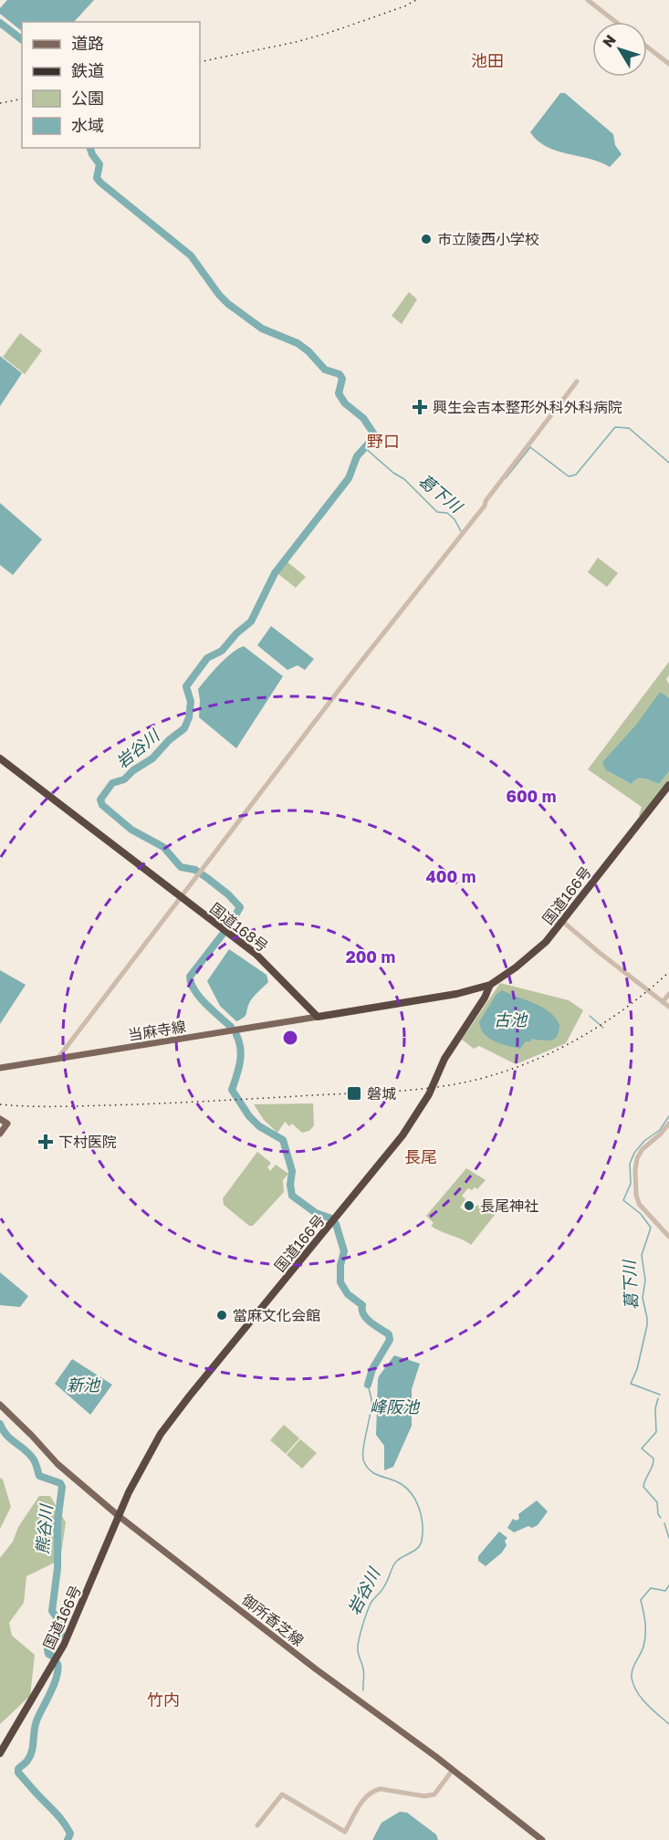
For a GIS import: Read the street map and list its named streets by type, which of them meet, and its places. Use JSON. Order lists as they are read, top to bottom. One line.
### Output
{"streets":{"highway":["国道166号","国道168号"],"main road":["当麻寺線","御所香芝線"]},"crossings":[["国道166号","御所香芝線"],["国道168号","当麻寺線"]],"districts":["池田","野口","長尾","竹内"],"water":["葛下川","岩谷川","古池","新池","峰阪池","熊谷川"],"places":{"other":["市立陵西小学校","長尾神社","當麻文化会館"],"health":["興生会吉本整形外科外科病院","下村医院"],"transit":["磐城"]},"legend":["道路","鉄道","公園","水域"],"north":"top left","rings":["600 m","400 m","200 m"]}
